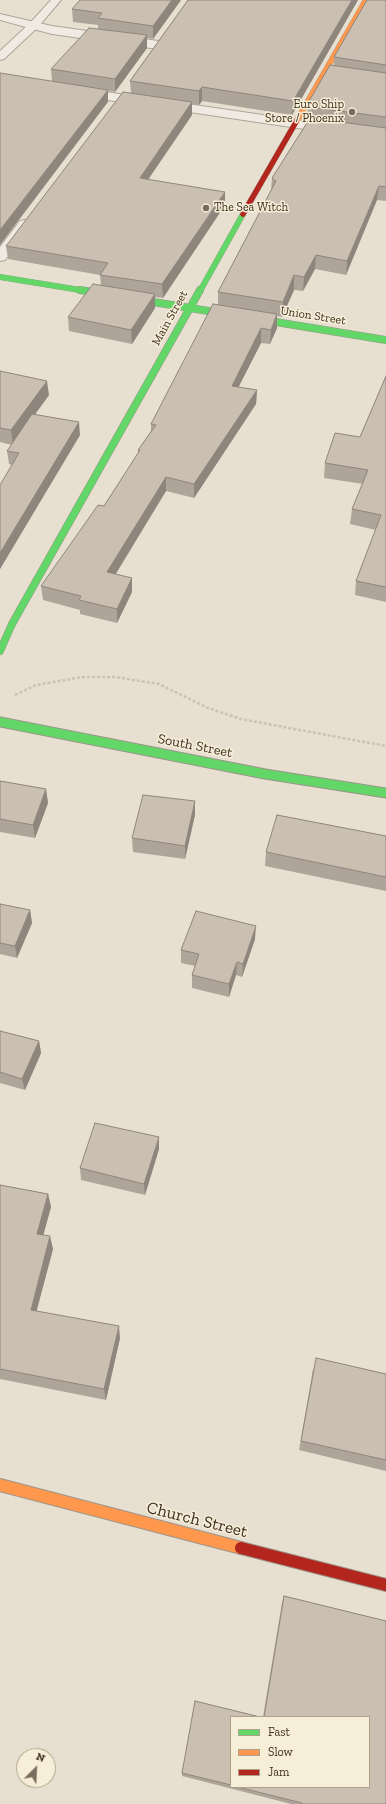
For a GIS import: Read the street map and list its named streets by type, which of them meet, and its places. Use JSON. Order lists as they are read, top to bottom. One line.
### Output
{"streets":{"street":["Union Street","Main Street","South Street","Church Street"]},"crossings":[["Union Street","Main Street"]],"places":["Euro Ship Store / Phoenix","The Sea Witch"],"legend":["Fast","Slow","Jam"],"north":"top right"}
